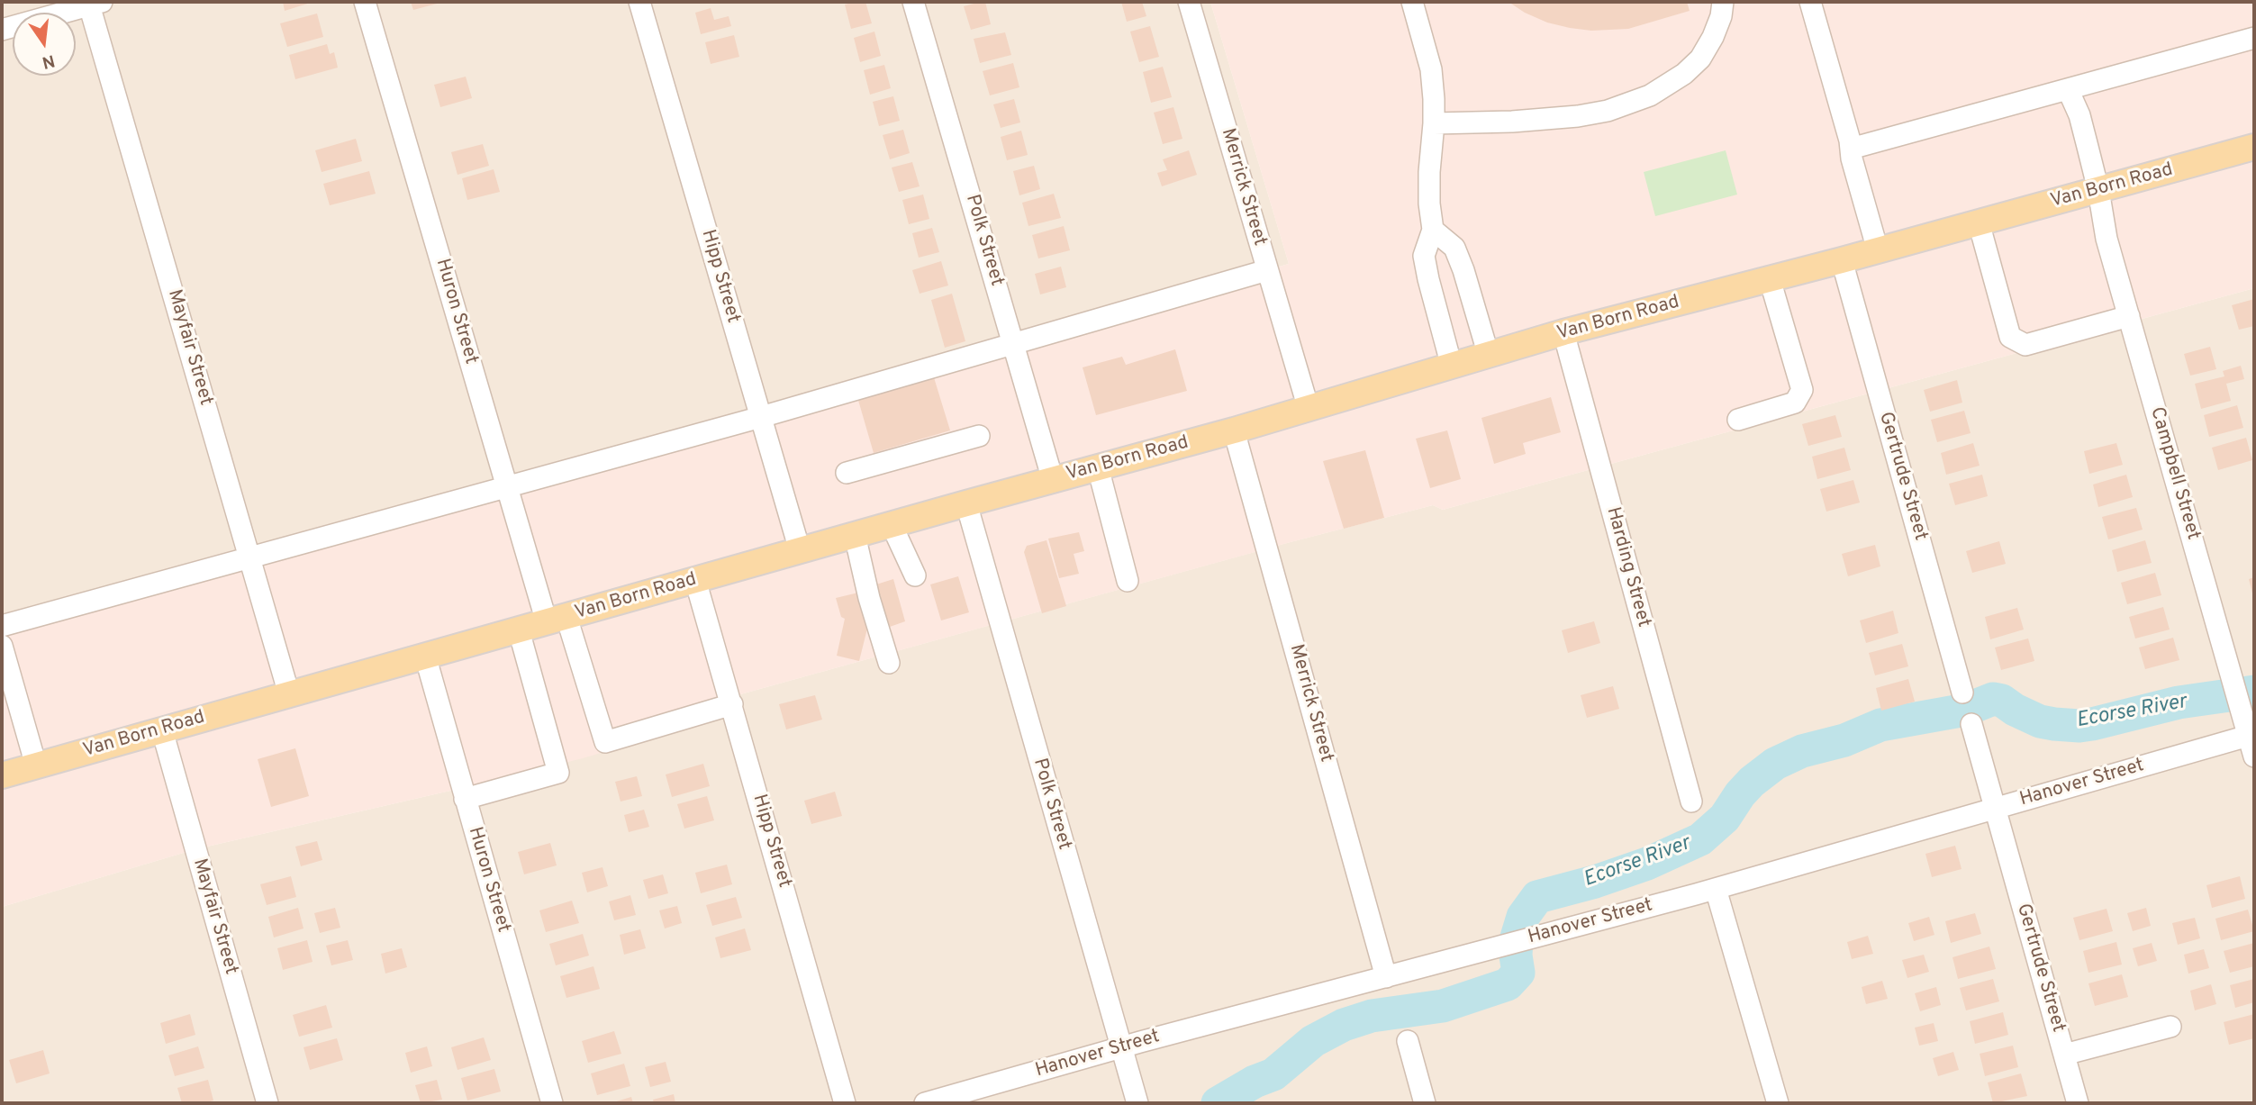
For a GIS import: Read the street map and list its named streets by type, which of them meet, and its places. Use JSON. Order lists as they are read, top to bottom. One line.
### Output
{"streets":{"main road":["Van Born Road"],"street":["Merrick Street","Polk Street","Hipp Street","Huron Street","Mayfair Street","Campbell Street","Gertrude Street","Harding Street","Hanover Street"]},"crossings":[["Van Born Road","Merrick Street"],["Van Born Road","Polk Street"],["Van Born Road","Hipp Street"],["Van Born Road","Huron Street"],["Van Born Road","Mayfair Street"],["Van Born Road","Campbell Street"],["Van Born Road","Gertrude Street"],["Van Born Road","Harding Street"],["Merrick Street","Hanover Street"],["Polk Street","Hanover Street"],["Hipp Street","Huron Street"],["Campbell Street","Hanover Street"],["Gertrude Street","Hanover Street"]],"water":["Ecorse River"],"north":"bottom"}
